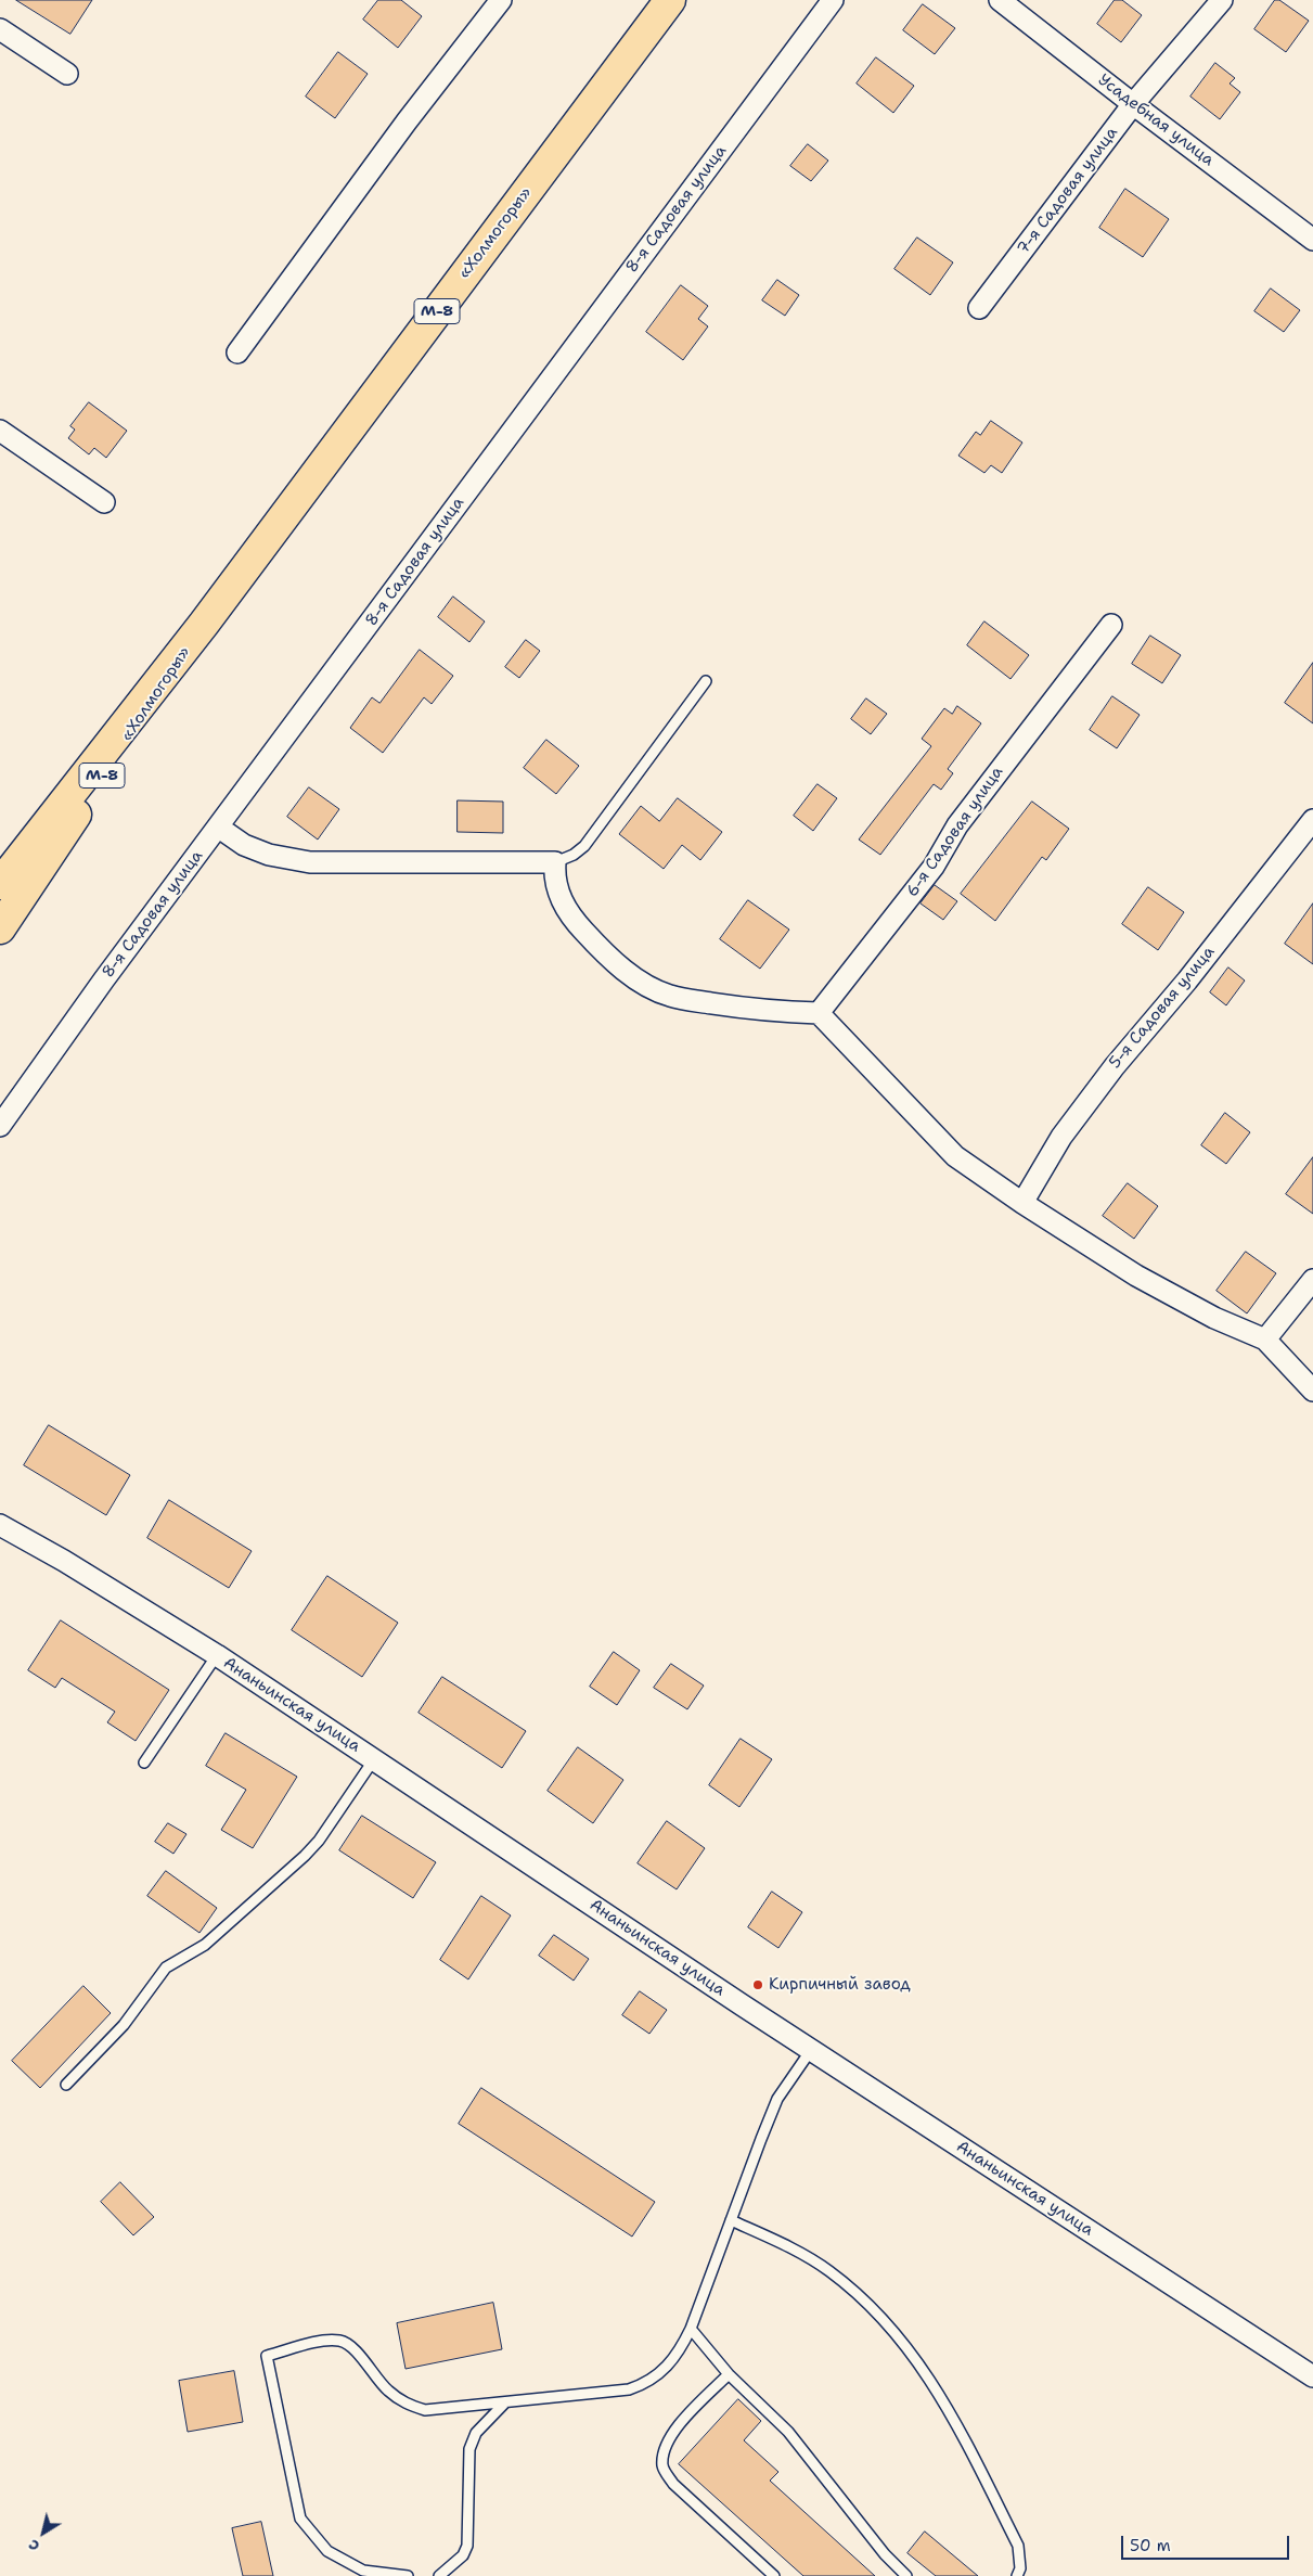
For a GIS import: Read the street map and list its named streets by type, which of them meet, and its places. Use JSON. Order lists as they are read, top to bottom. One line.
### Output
{"streets":{"highway":["«Холмогоры»","М-8"],"street":["Усадебная улица","7-я Садовая улица","8-я Садовая улица","6-я Садовая улица","5-я Садовая улица","Ананьинская улица"]},"crossings":[["Усадебная улица","7-я Садовая улица"]],"places":["Кирпичный завод"],"scale_bar":"50 m","north":"bottom left"}
